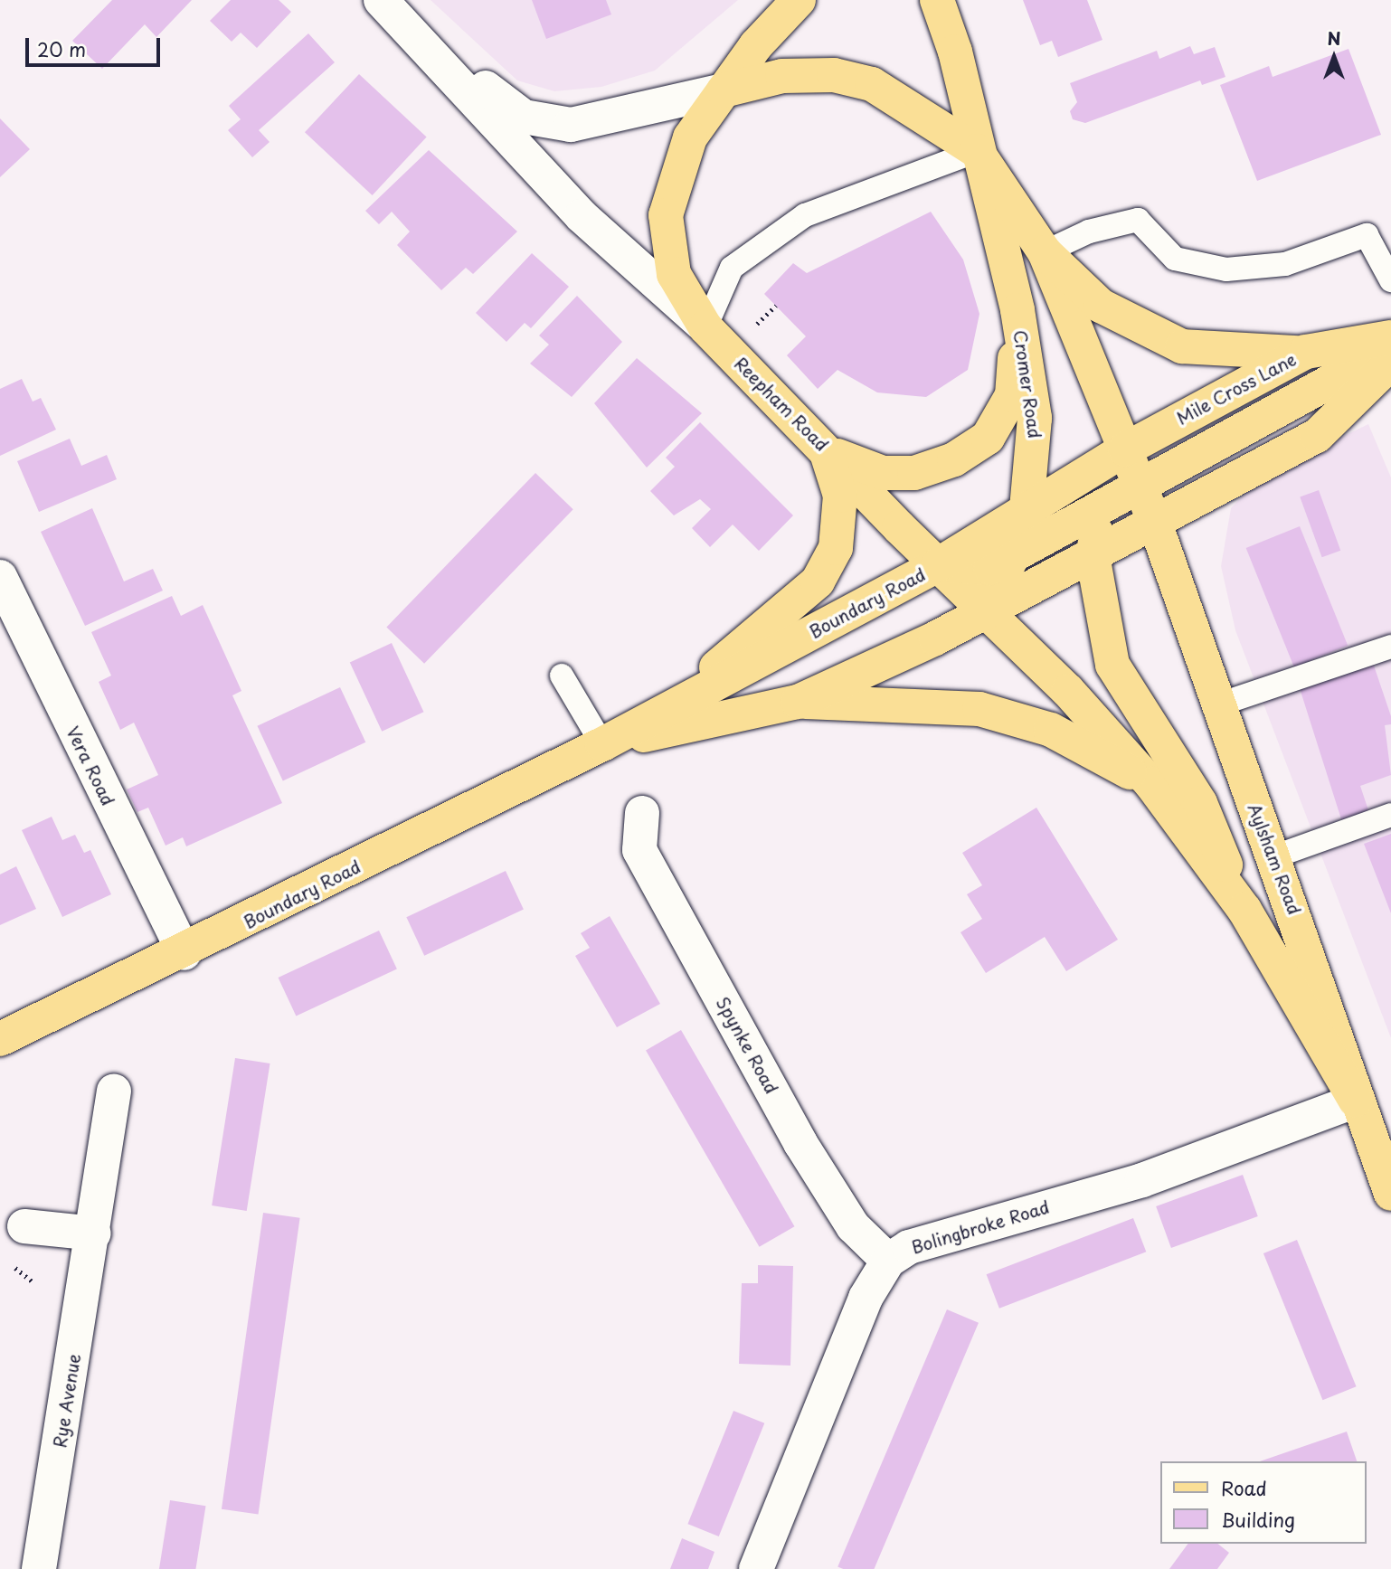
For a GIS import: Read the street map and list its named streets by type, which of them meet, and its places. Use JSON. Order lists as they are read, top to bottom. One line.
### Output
{"streets":{"main road":["Cromer Road","Mile Cross Lane","Reepham Road","Boundary Road","Aylsham Road"],"street":["Vera Road","Spynke Road","Bolingbroke Road","Rye Avenue"]},"crossings":[["Cromer Road","Mile Cross Lane"],["Cromer Road","Reepham Road"],["Cromer Road","Boundary Road"],["Cromer Road","Aylsham Road"],["Mile Cross Lane","Boundary Road"],["Reepham Road","Boundary Road"],["Boundary Road","Vera Road"],["Boundary Road","Aylsham Road"],["Aylsham Road","Bolingbroke Road"],["Spynke Road","Bolingbroke Road"]],"legend":["Road","Building"],"scale_bar":"20 m","north":"top"}
